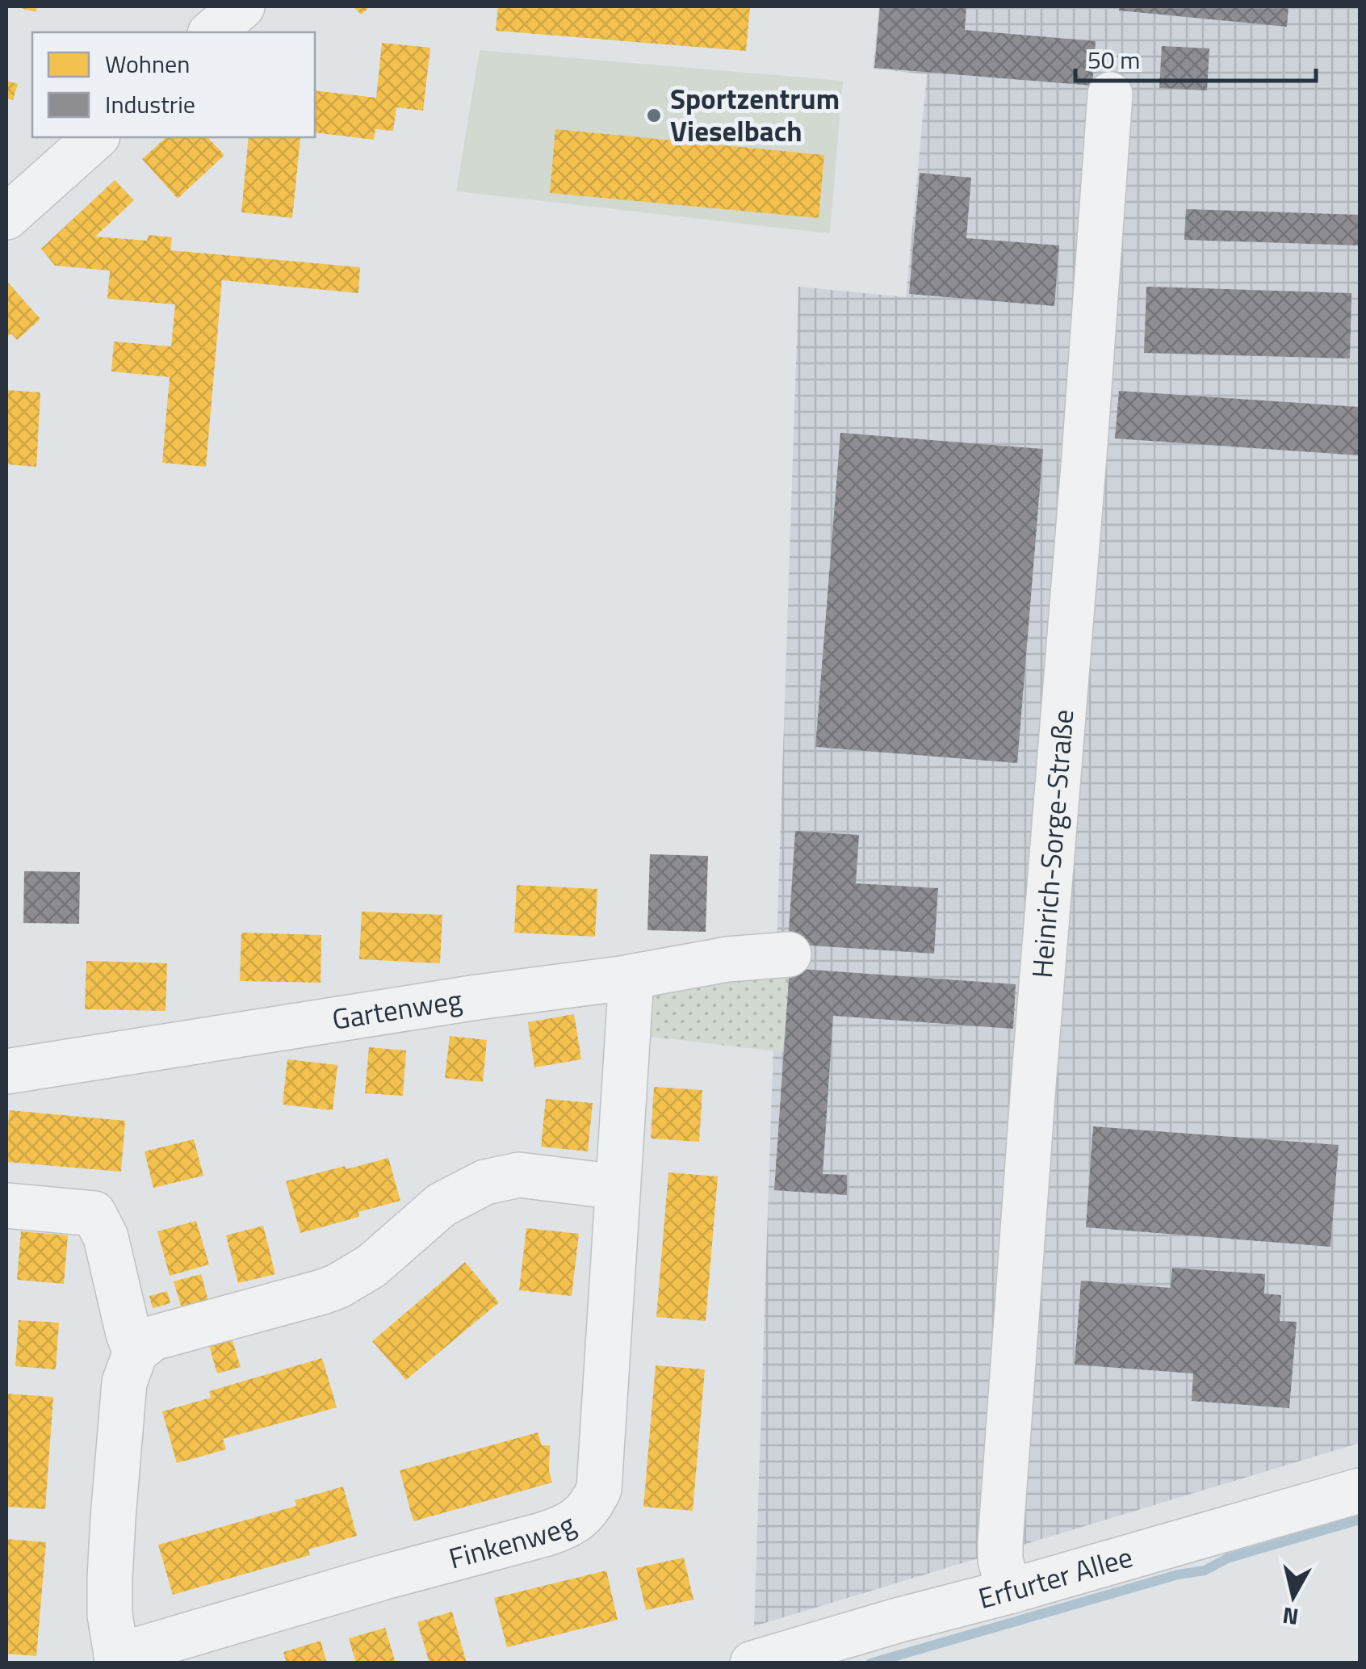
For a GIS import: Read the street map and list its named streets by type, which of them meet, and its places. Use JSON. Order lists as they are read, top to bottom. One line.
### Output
{"streets":{"street":["Heinrich-Sorge-Straße","Gartenweg","Finkenweg","Erfurter Allee"]},"crossings":[["Heinrich-Sorge-Straße","Erfurter Allee"],["Gartenweg","Finkenweg"]],"places":["Sportzentrum Vieselbach"],"legend":["Wohnen","Industrie"],"scale_bar":"50 m","north":"bottom"}
